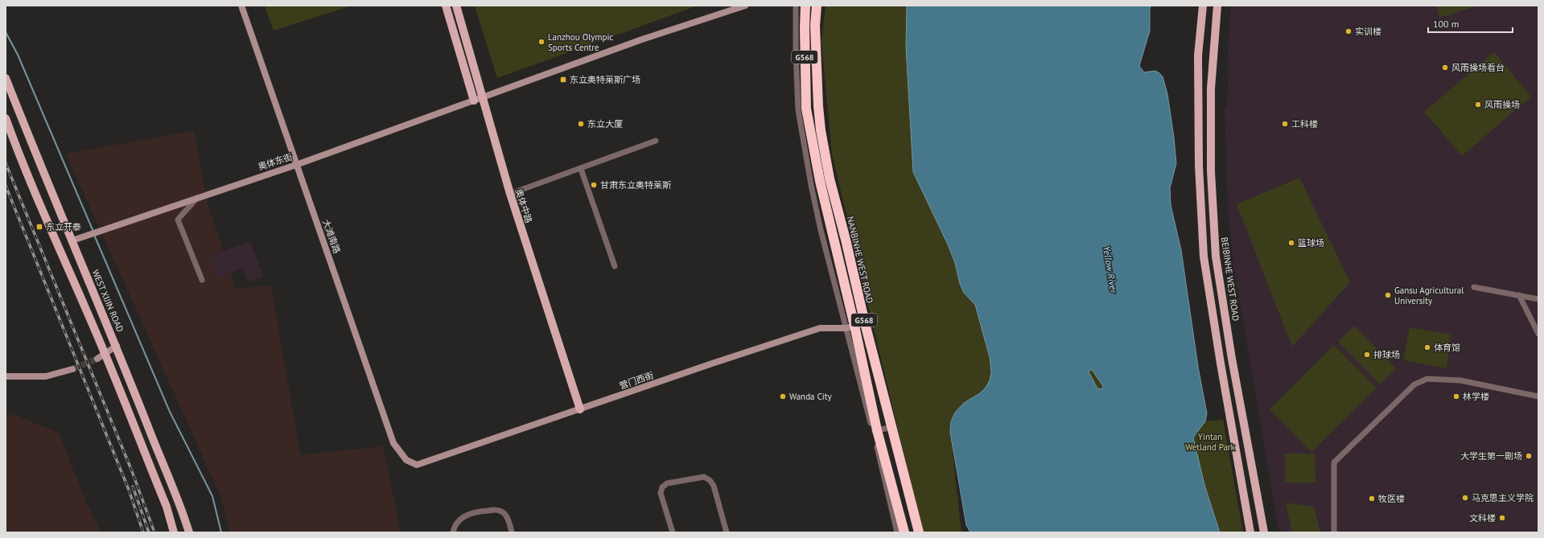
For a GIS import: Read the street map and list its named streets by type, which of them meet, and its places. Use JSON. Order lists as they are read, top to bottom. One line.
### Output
{"streets":{"highway":["G568","NANBINHE WEST ROAD"],"main road":["奥体中路","BEIBINHE WEST ROAD","WEST XIJIN ROAD"],"street":["奥体东街","大滩南路","营门西街"]},"crossings":[["G568","营门西街"],["奥体东街","奥体中路"],["奥体东街","大滩南路"],["奥体东街","WEST XIJIN ROAD"],["奥体中路","营门西街"],["大滩南路","营门西街"],["NANBINHE WEST ROAD","营门西街"]],"water":["Yellow River"],"parks":["Yintan Wetland Park"],"places":{"other":["实训楼","Lanzhou Olympic Sports Centre","风雨操场看台","风雨操场","东立大厦","工科楼","甘肃东立奥特莱斯","篮球场","Gansu Agricultural University","体育馆","排球场","Wanda City","林学楼","大学生第一剧场","马克思主义学院","牧医楼","文科楼"],"transit":["东立奥特莱斯广场","东立开泰"]},"scale_bar":"100 m"}
